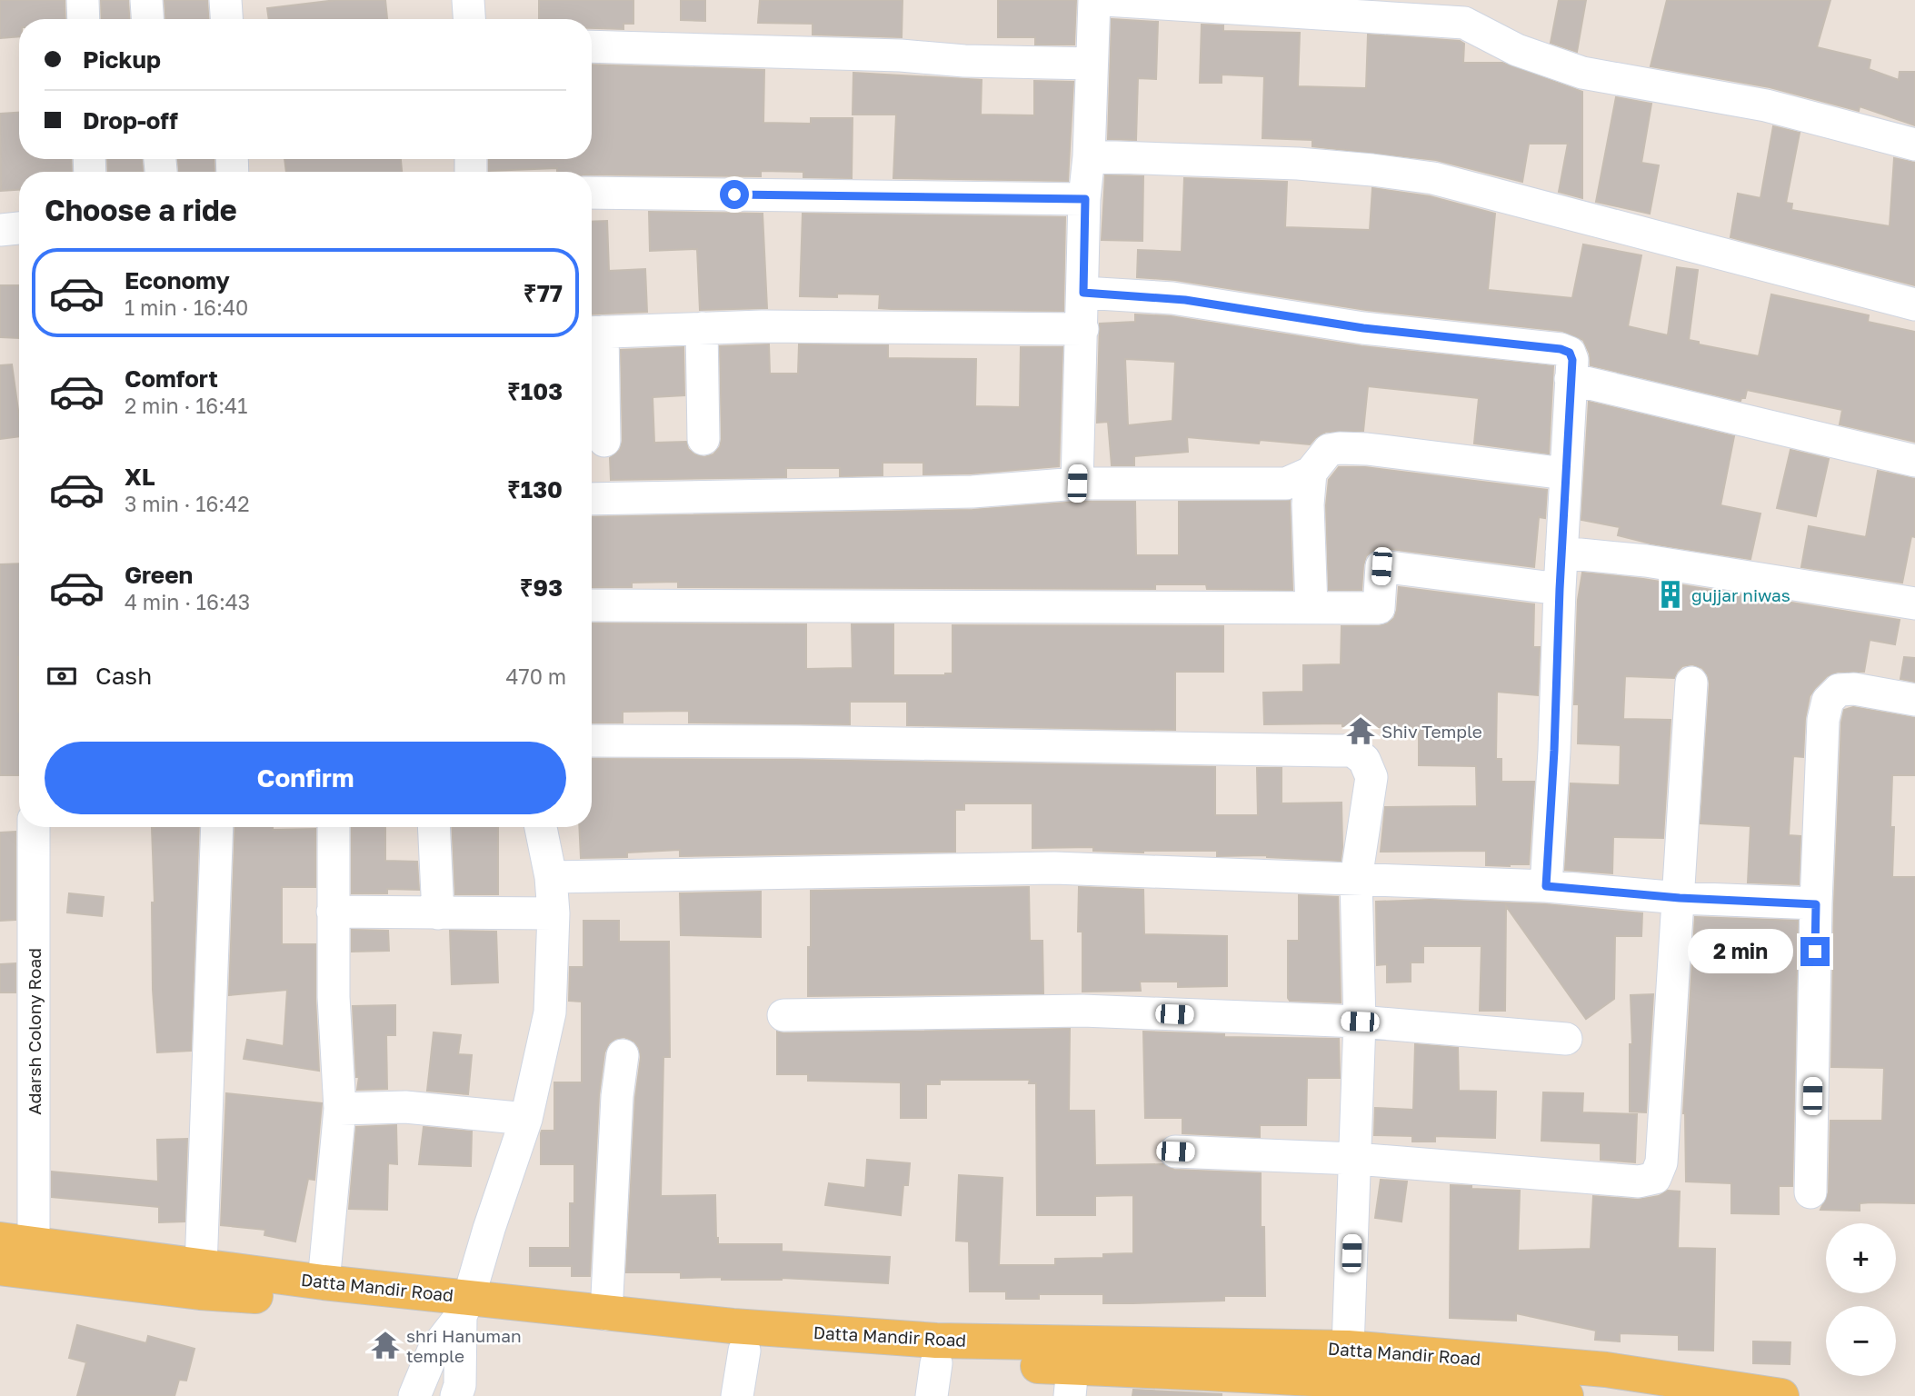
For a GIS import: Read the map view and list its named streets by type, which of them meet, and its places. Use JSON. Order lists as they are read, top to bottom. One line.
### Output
{"streets":{"main road":["Datta Mandir Road"],"street":["Adarsh Colony Road"]},"crossings":[["Adarsh Colony Road","Datta Mandir Road"]],"places":{"building":["gujjar niwas"],"temple":["Shiv Temple","shri Hanuman temple"]},"page":{"banner":["Pickup","Drop-off"],"heading":"Choose a ride","list":[{"name":"Economy","note":"1 min · 16:40","value":"₹77"},{"name":"Comfort","note":"2 min · 16:41","value":"₹103"},{"name":"XL","note":"3 min · 16:42","value":"₹130"},{"name":"Green","note":"4 min · 16:43","value":"₹93"}],"pay":["Cash","470 m"],"buttons":"Confirm","bubble":"2 min","map_buttons":["+","−"]}}
